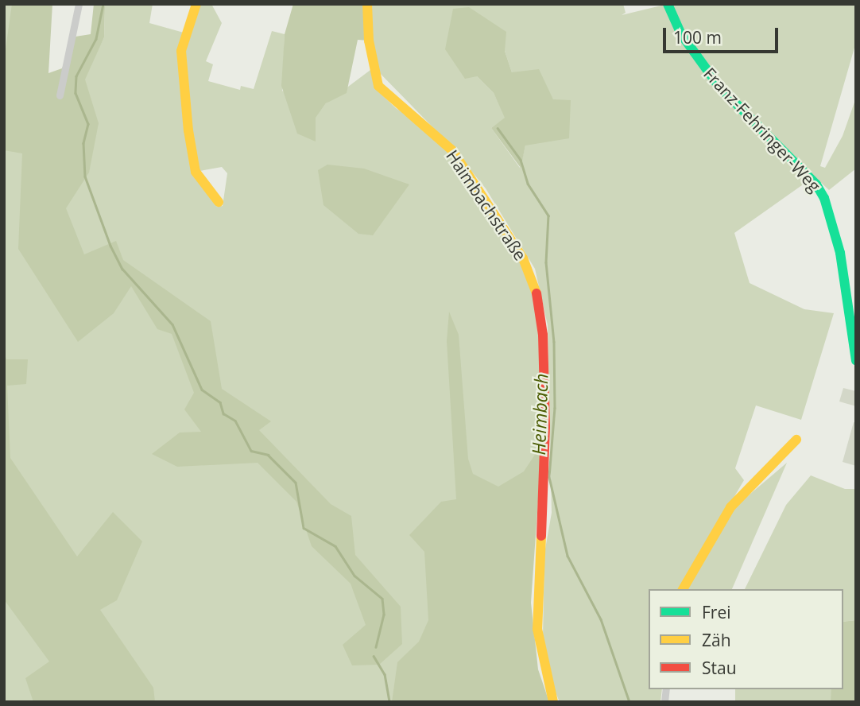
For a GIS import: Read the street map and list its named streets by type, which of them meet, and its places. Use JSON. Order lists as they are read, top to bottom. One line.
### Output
{"streets":{"street":["Franz-Fehringer-Weg","Haimbachstraße"]},"water":["Heimbach"],"legend":["Frei","Zäh","Stau"],"scale_bar":"100 m"}
